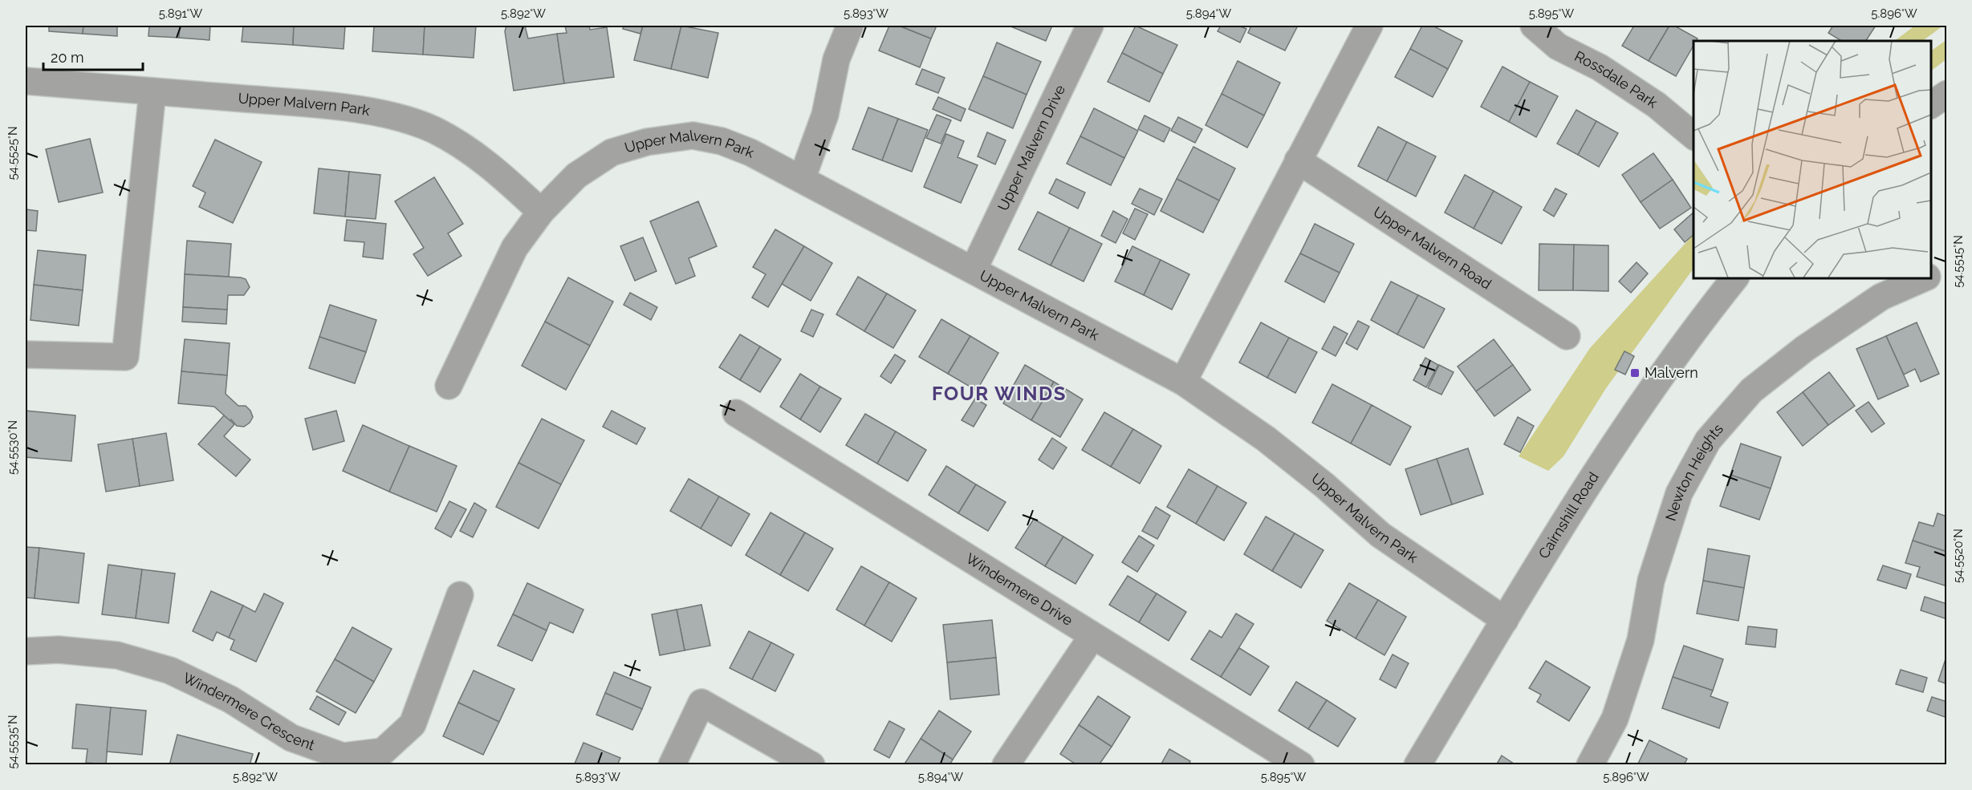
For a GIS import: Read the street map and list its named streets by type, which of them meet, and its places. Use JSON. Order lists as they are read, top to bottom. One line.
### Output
{"streets":{"street":["Rossdale Park","Upper Malvern Park","Upper Malvern Drive","Upper Malvern Road","Newton Heights","Cairnshill Road","Windermere Drive","Windermere Crescent"]},"crossings":[["Upper Malvern Park","Upper Malvern Drive"],["Upper Malvern Park","Cairnshill Road"]],"districts":["FOUR WINDS"],"places":{"transit":["Malvern"]},"scale_bar":"20 m","coordinates":["5.891°W","5.892°W","5.893°W","5.894°W","5.895°W","5.896°W","54.5525°N","54.5515°N","54.5530°N","54.5520°N","54.5535°N"]}
